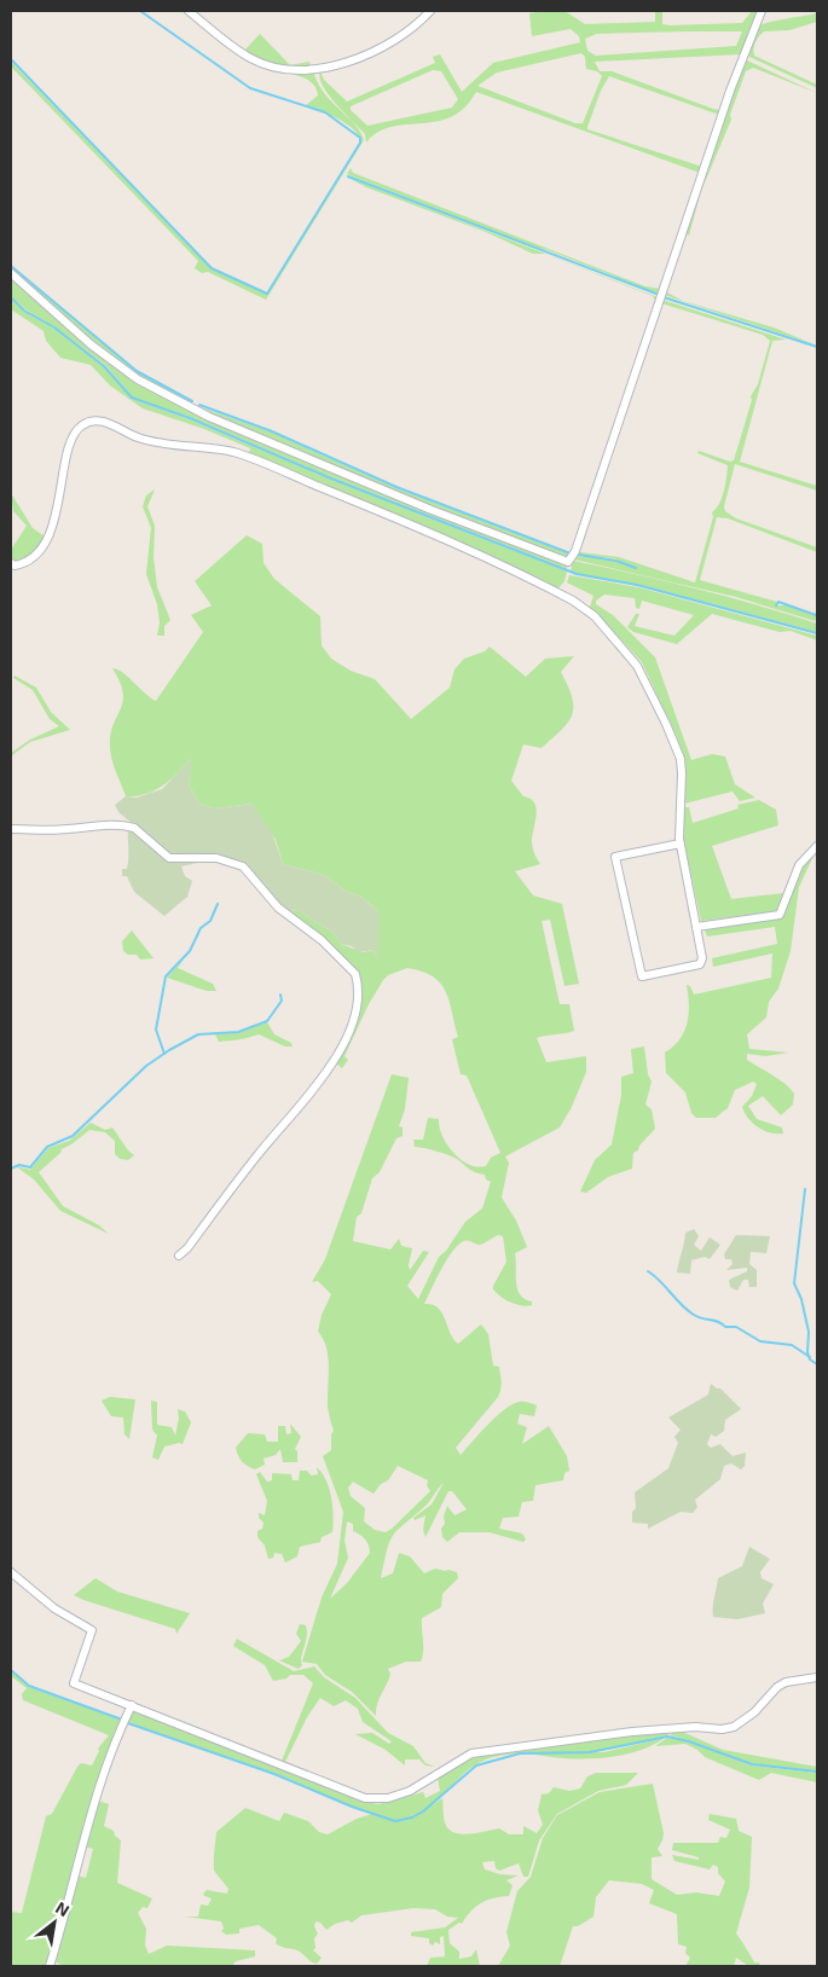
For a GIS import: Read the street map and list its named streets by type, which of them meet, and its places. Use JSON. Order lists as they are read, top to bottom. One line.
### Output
{"north":"top right"}
